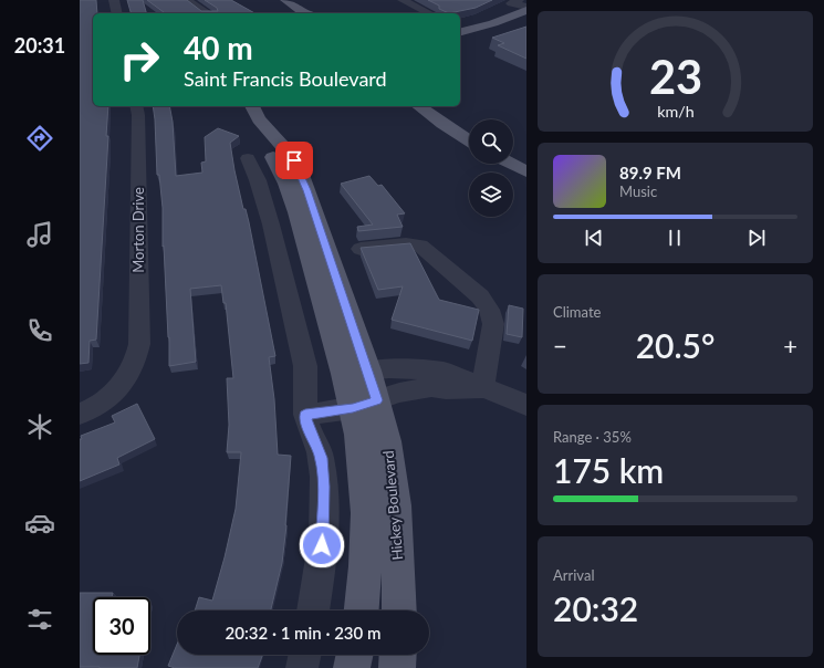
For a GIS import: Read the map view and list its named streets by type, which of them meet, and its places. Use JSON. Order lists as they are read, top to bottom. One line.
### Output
{"streets":{"main road":["Hickey Boulevard"],"street":["Morton Drive"]},"page":{"tabs":"20:31","turn":["40 m","Saint Francis Boulevard"],"song":["89.9 FM","Music"],"tile":["Climate",["Range · 35%","175 km"],["Arrival","20:32"]],"heat":["−","20.5°","+"],"limit":"30","trip":"20:32 · 1 min · 230 m","gauge":["23","km/h"]}}
